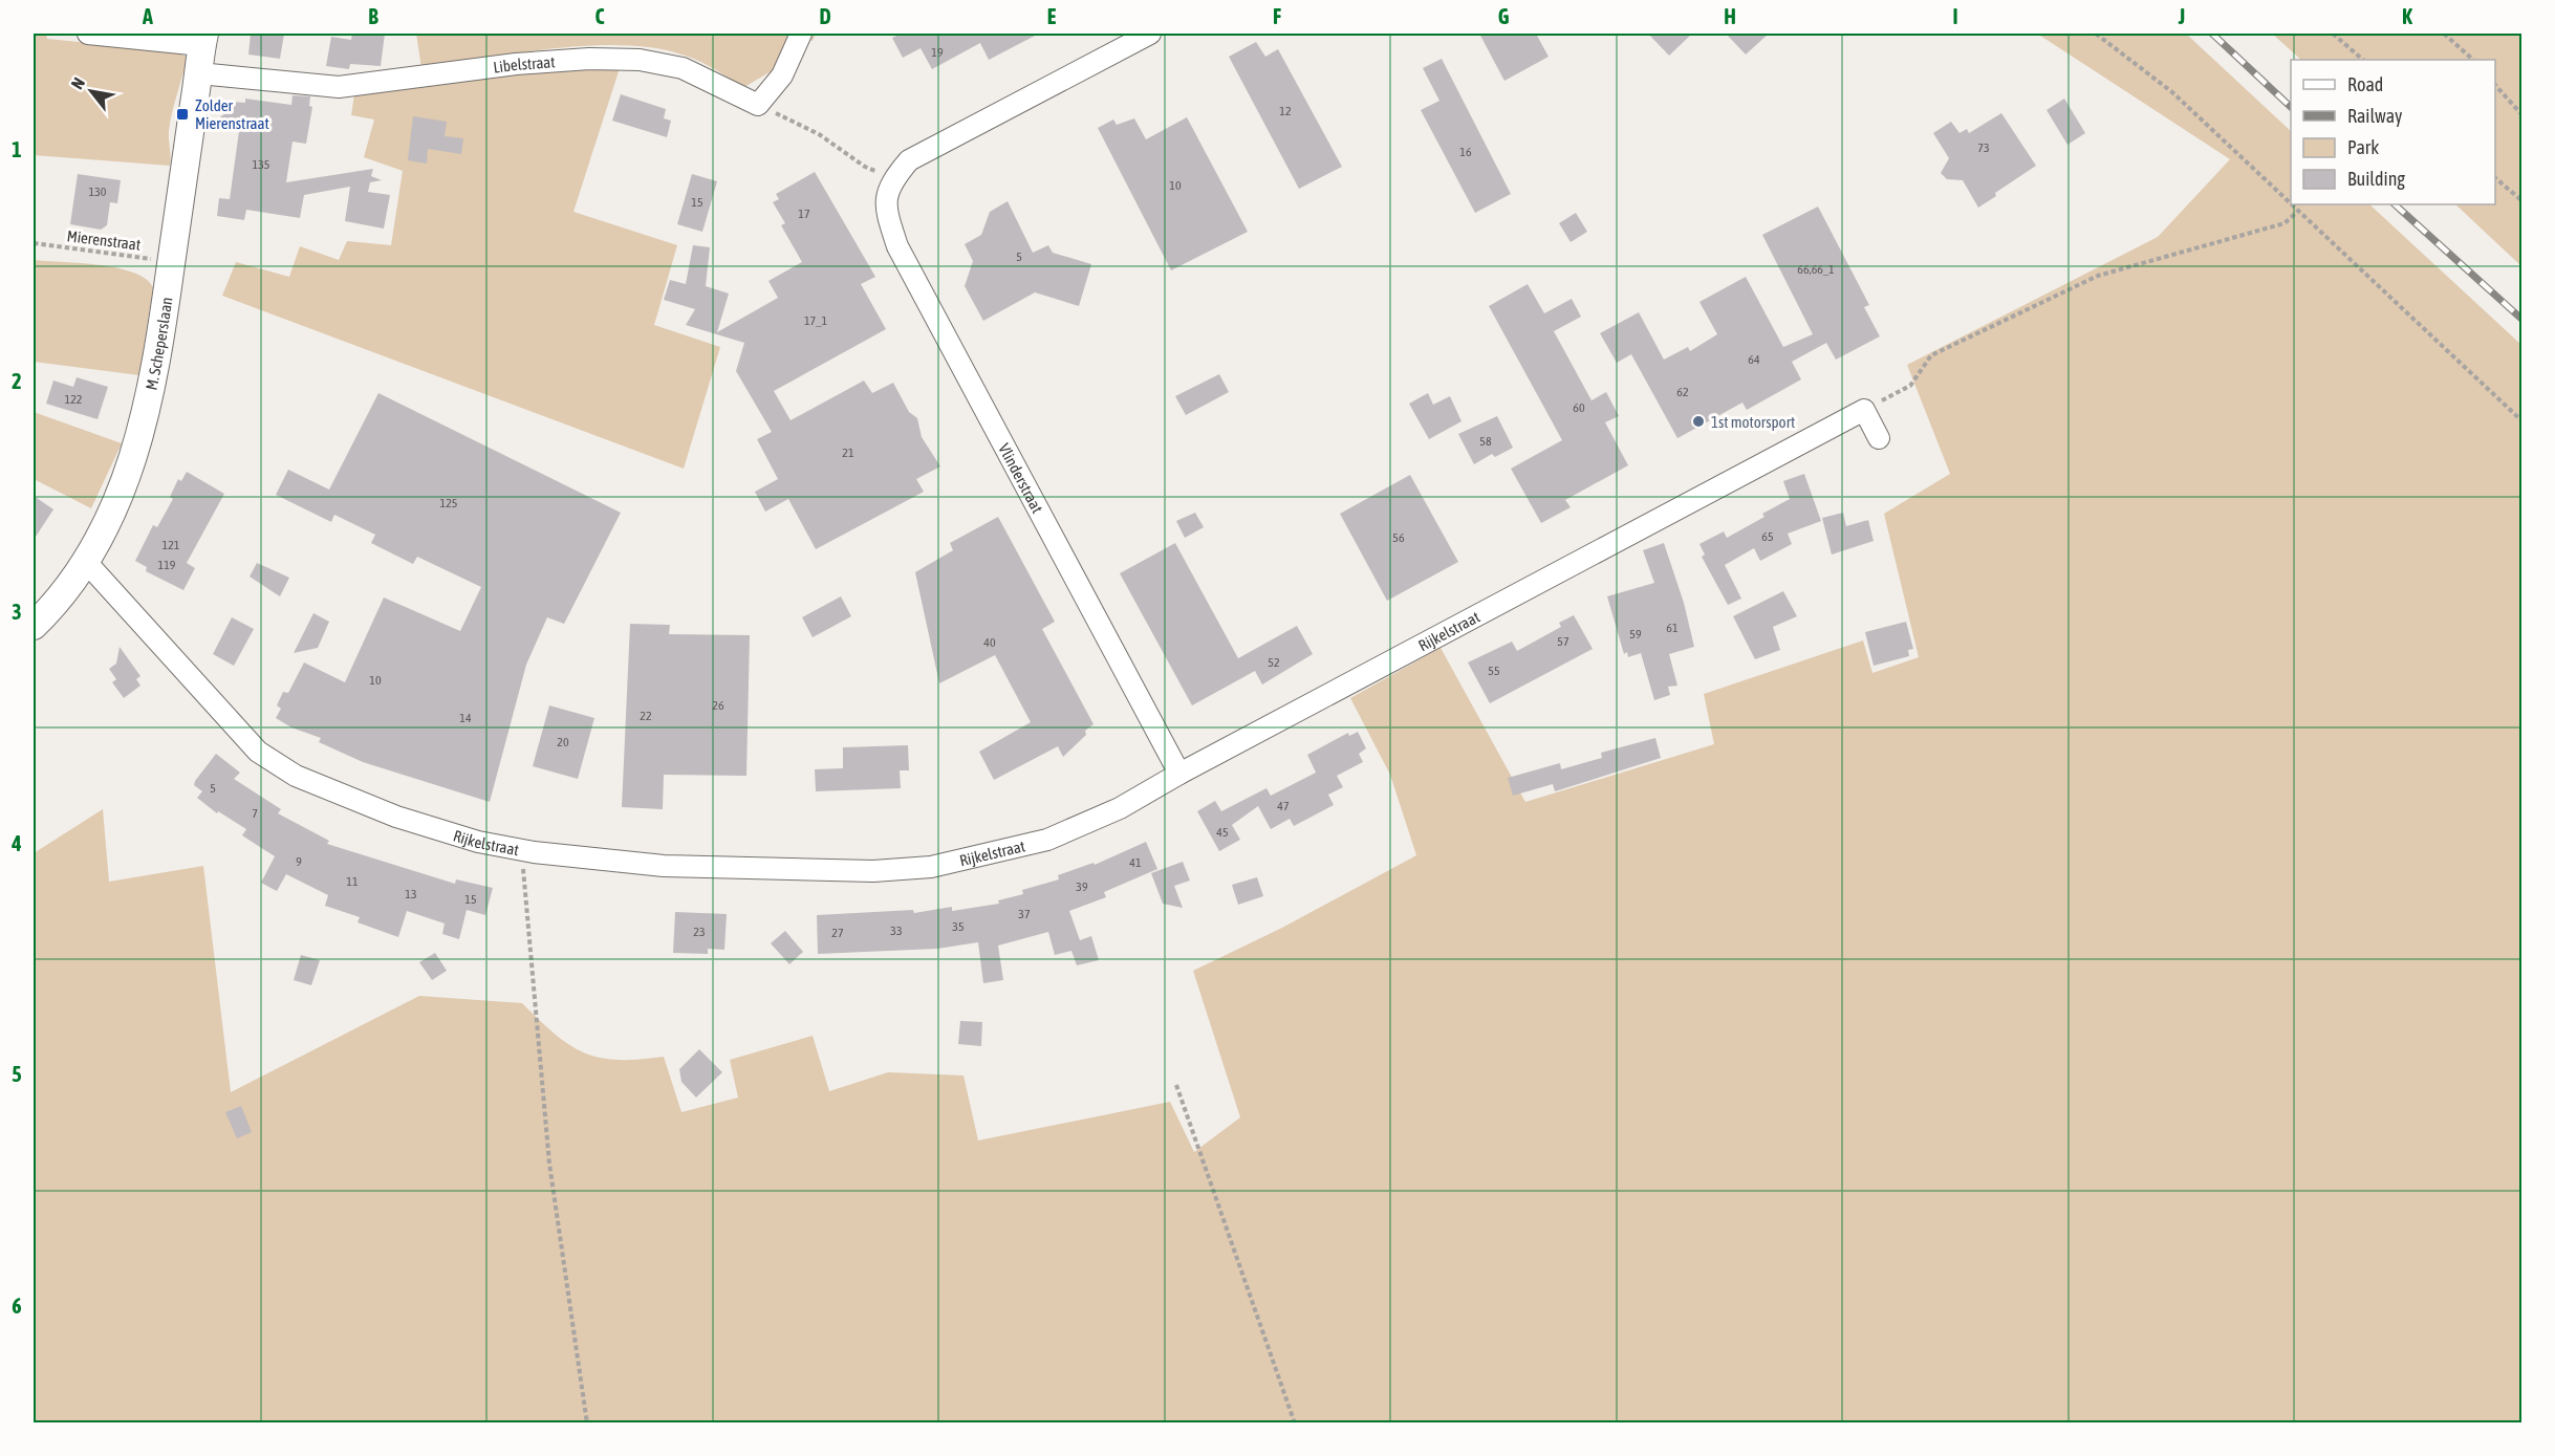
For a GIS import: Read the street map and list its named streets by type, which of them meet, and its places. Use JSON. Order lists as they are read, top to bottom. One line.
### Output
{"streets":{"street":["Libelstraat","M. Scheperslaan","Vlinderstraat","Rijkelstraat"],"path":["Mierenstraat"]},"crossings":[["Libelstraat","M. Scheperslaan"],["Mierenstraat","M. Scheperslaan"],["M. Scheperslaan","Rijkelstraat"],["Vlinderstraat","Rijkelstraat"]],"places":{"transit":["Zolder Mierenstraat"],"other":["1st motorsport"]},"house_numbers":["19","12","73","16","135","10","130","15","17","5","66,66_1","17_1","64","62","122","60","58","21","125","65","56","121","119","61","59","57","40","52","55","10","26","22","14","20","5","47","7","45","9","41","11","39","13","15","37","35","33","23","27"],"legend":["Road","Railway","Park","Building"],"north":"top left","grid":{"columns":["A","B","C","D","E","F","G","H","I","J","K"],"rows":["1","2","3","4","5","6"]}}
